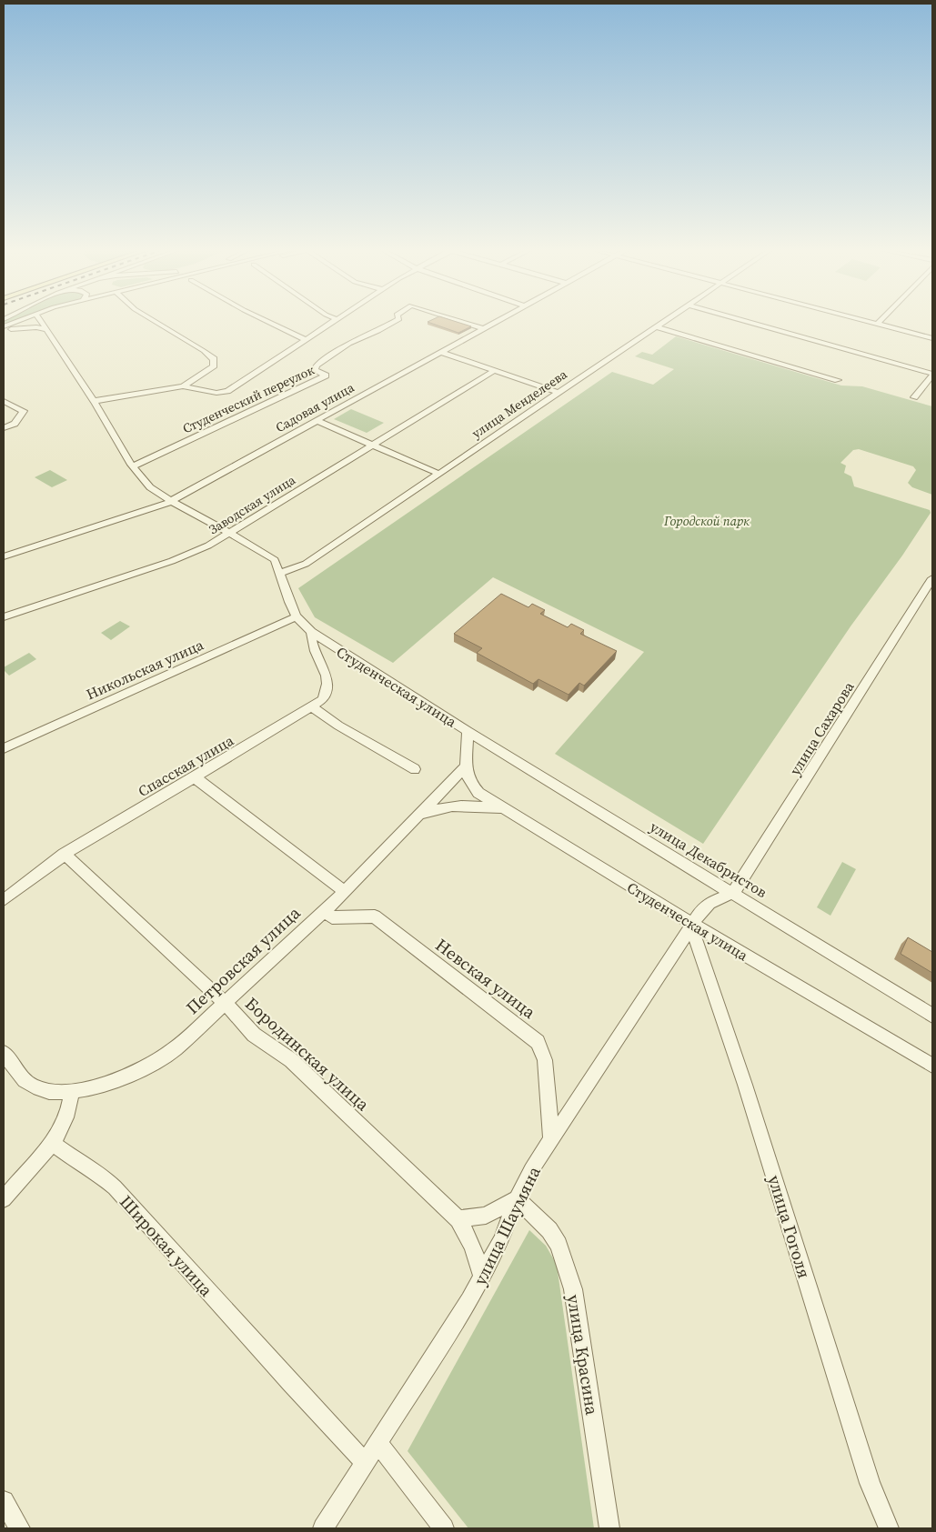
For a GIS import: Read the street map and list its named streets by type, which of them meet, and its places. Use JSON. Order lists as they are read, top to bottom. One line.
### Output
{"streets":{"street":["Студенческий переулок","улица Менделеева","Садовая улица","Заводская улица","Никольская улица","Студенческая улица","улица Сахарова","Спасская улица","улица Декабристов","Петровская улица","Невская улица","Бородинская улица","улица Шаумяна","улица Гоголя","Широкая улица","улица Красина"]},"crossings":[["Студенческий переулок","Садовая улица"],["Студенческий переулок","Студенческая улица"],["улица Менделеева","Студенческая улица"],["Садовая улица","Студенческая улица"],["Заводская улица","Студенческая улица"],["Никольская улица","Студенческая улица"],["Студенческая улица","Спасская улица"],["Студенческая улица","улица Декабристов"],["Студенческая улица","Петровская улица"],["Студенческая улица","улица Шаумяна"],["Студенческая улица","улица Гоголя"],["улица Сахарова","улица Декабристов"],["улица Сахарова","улица Шаумяна"],["Спасская улица","Бородинская улица"],["улица Декабристов","улица Шаумяна"],["Петровская улица","Невская улица"],["Петровская улица","Бородинская улица"],["Невская улица","улица Шаумяна"],["Бородинская улица","улица Шаумяна"],["улица Шаумяна","улица Гоголя"],["улица Шаумяна","Широкая улица"],["улица Шаумяна","улица Красина"]],"parks":["Городской парк"]}
